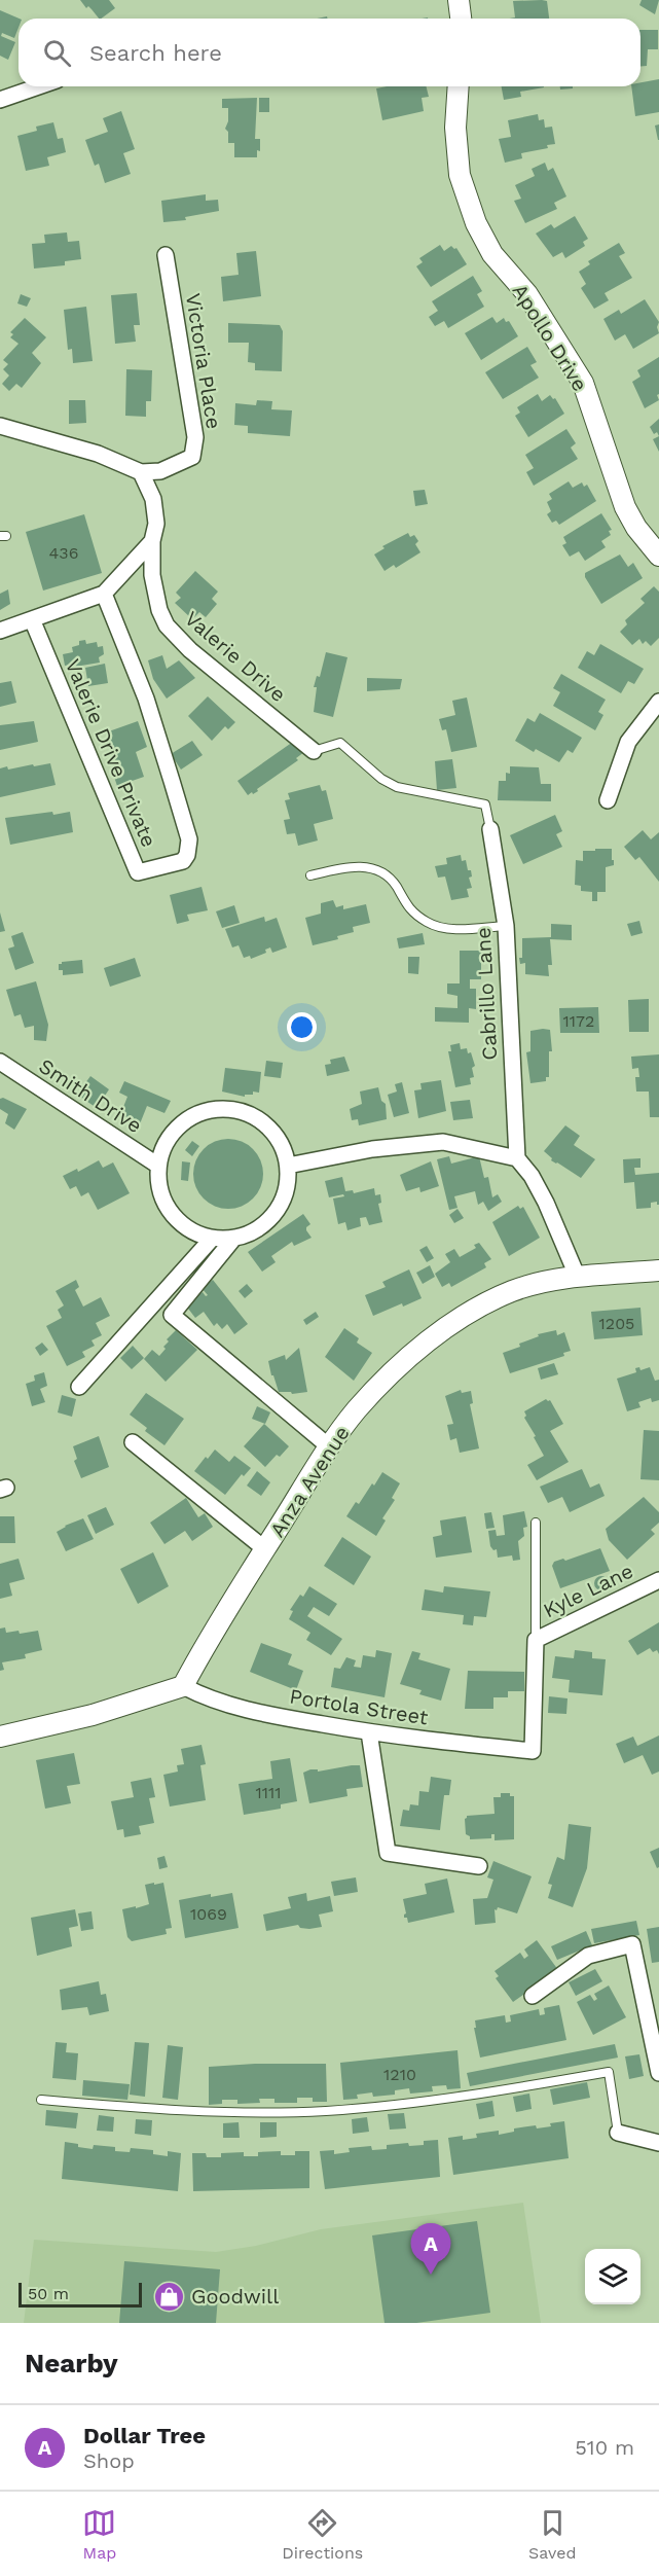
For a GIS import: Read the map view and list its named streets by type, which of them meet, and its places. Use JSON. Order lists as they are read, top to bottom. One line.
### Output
{"streets":{"street":["Apollo Drive","Victoria Place","Valerie Drive","Valerie Drive Private","Cabrillo Lane","Smith Drive","Anza Avenue","Kyle Lane","Portola Street"]},"crossings":[["Victoria Place","Valerie Drive"],["Anza Avenue","Portola Street"],["Kyle Lane","Portola Street"]],"places":{"shop":["Goodwill"]},"house_numbers":["436","1172","1205","1111","1069","1210"],"scale_bar":"50 m","page":{"search":"Search here","pins":"A","scale":"50 m","heading":"Nearby","list":[{"mark":"A","name":"Dollar Tree","note":"Shop","value":"510 m"}],"nav":["Map","Directions","Saved"]}}
